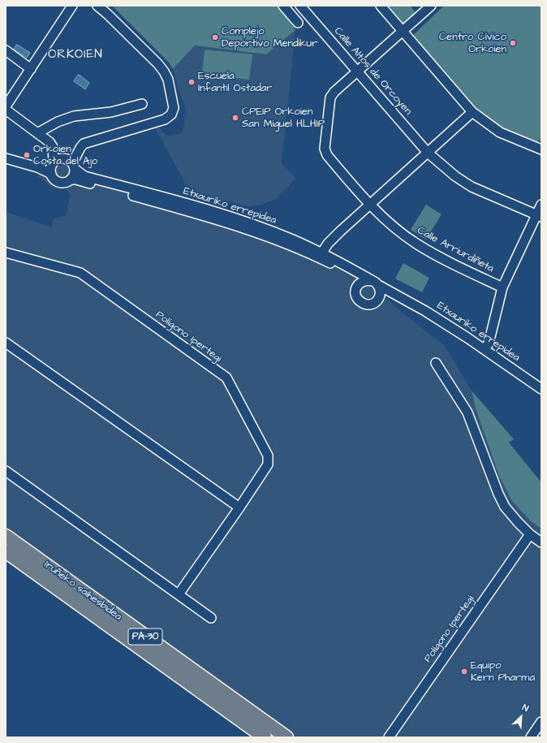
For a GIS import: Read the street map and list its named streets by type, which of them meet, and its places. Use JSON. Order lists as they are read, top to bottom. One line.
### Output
{"streets":{"highway":["Iruñeko saihesbidea","PA-30"],"street":["Calle Altos de Orcoyen","Etxauriko errepidea","Calle Arriurdiñeta","Polígono Ipertegi"]},"crossings":[["Calle Altos de Orcoyen","Calle Arriurdiñeta"]],"districts":["ORKOIEN"],"places":["Complejo Deportivo Mendikur","Centro Cívico Orkoien","Escuela Infantil Ostadar","CPEIP Orkoien San Miguel HLHIP","Orkoien Costa del Ajo","Equipo Kern Pharma"],"north":"top right"}
